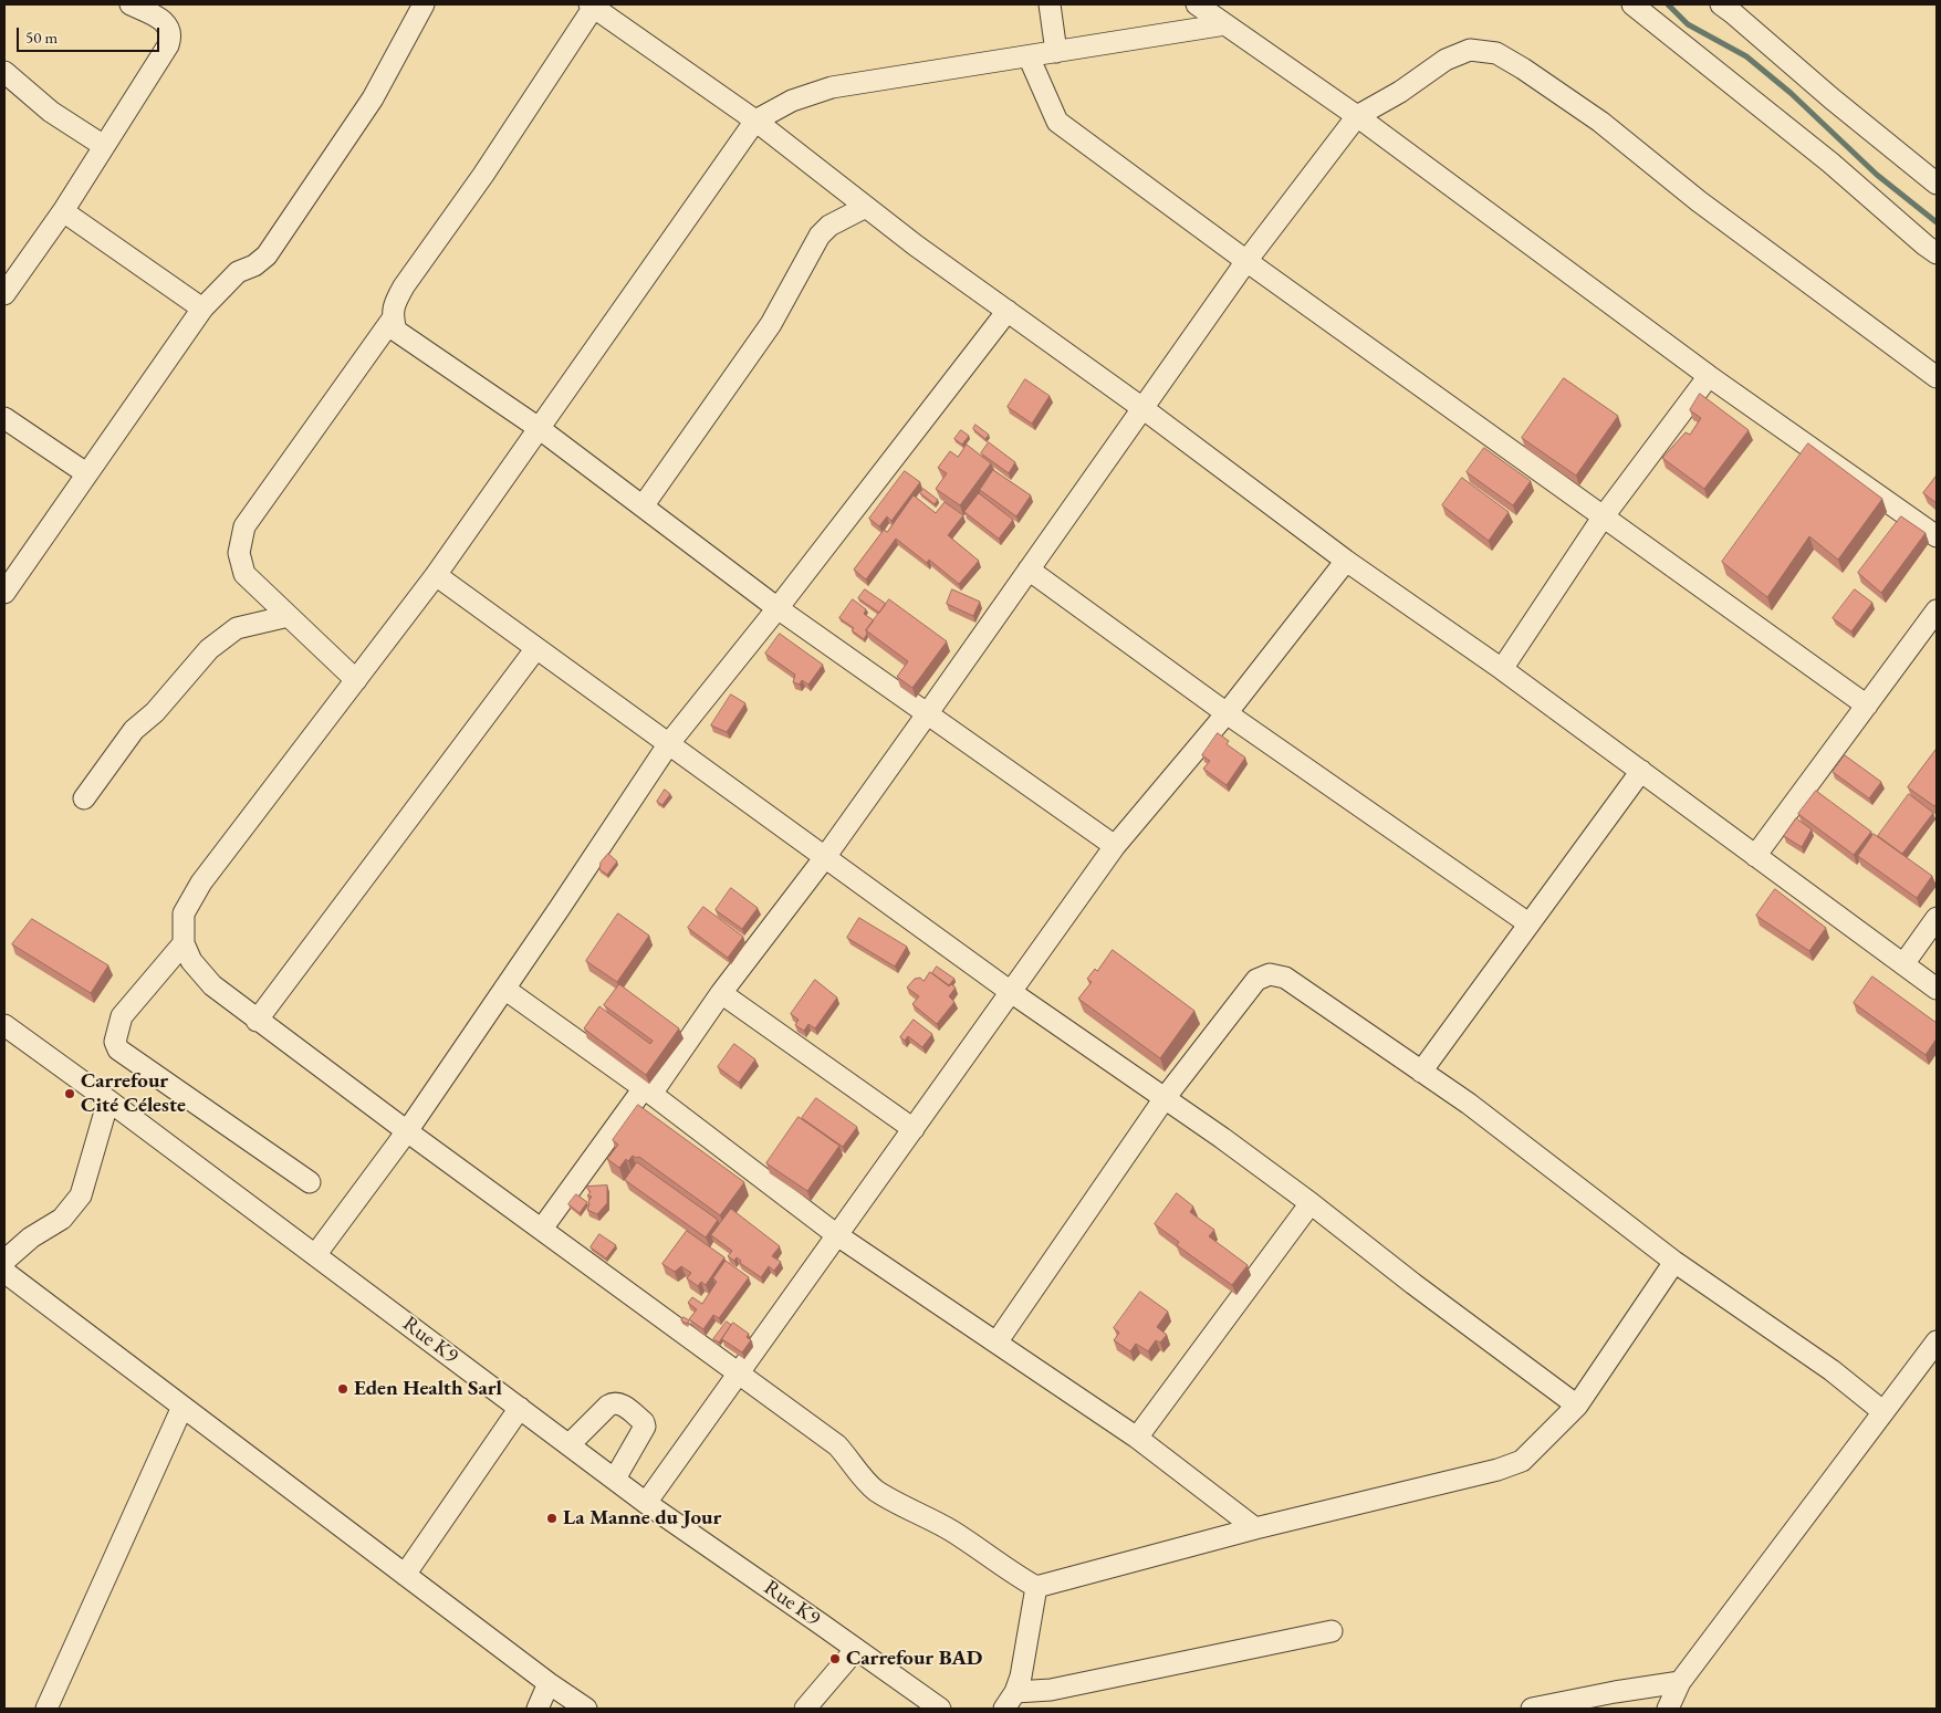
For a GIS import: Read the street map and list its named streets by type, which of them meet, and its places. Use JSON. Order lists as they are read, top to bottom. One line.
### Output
{"streets":{"street":["Rue K9"]},"places":["Carrefour Cité Céleste","Eden Health Sarl","La Manne du Jour","Carrefour BAD"],"scale_bar":"50 m"}
